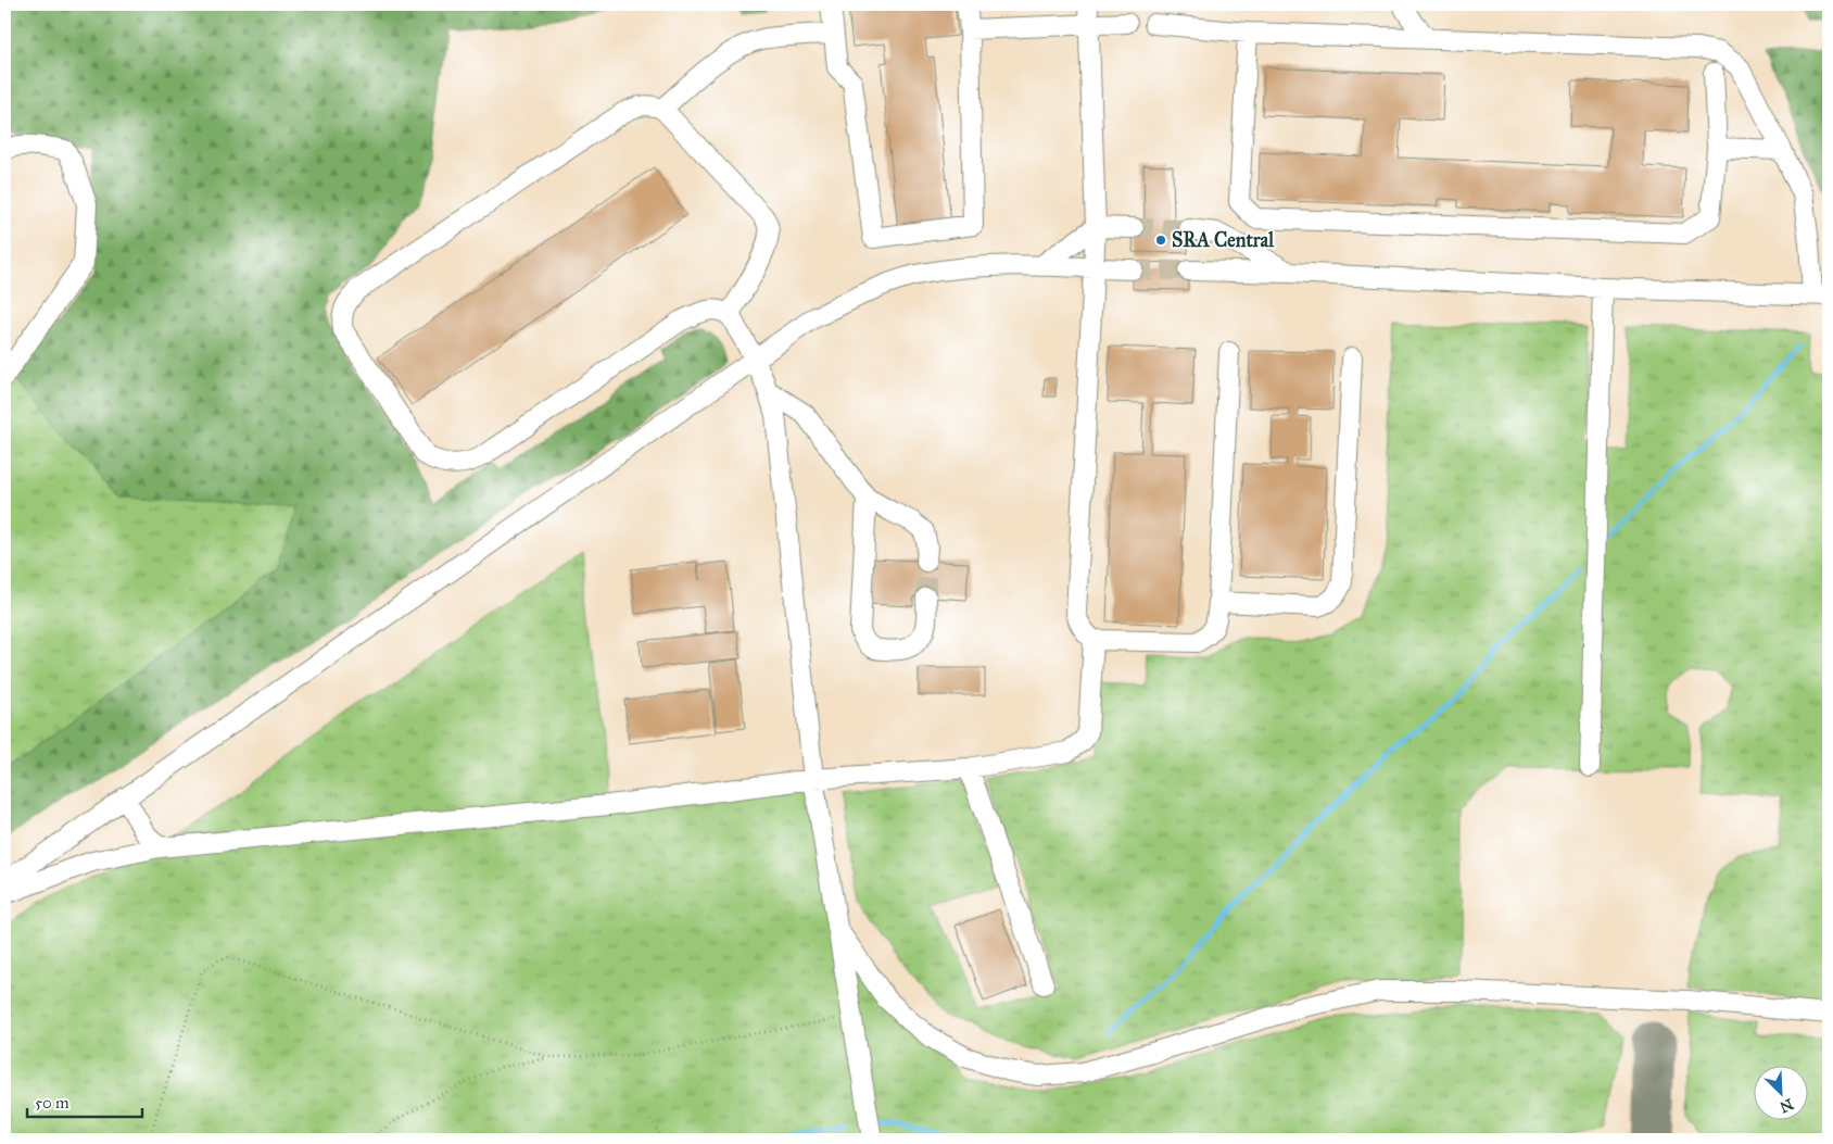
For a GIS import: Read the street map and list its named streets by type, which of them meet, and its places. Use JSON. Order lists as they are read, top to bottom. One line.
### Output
{"places":["SRA Central"],"scale_bar":"50 m","north":"bottom right"}
